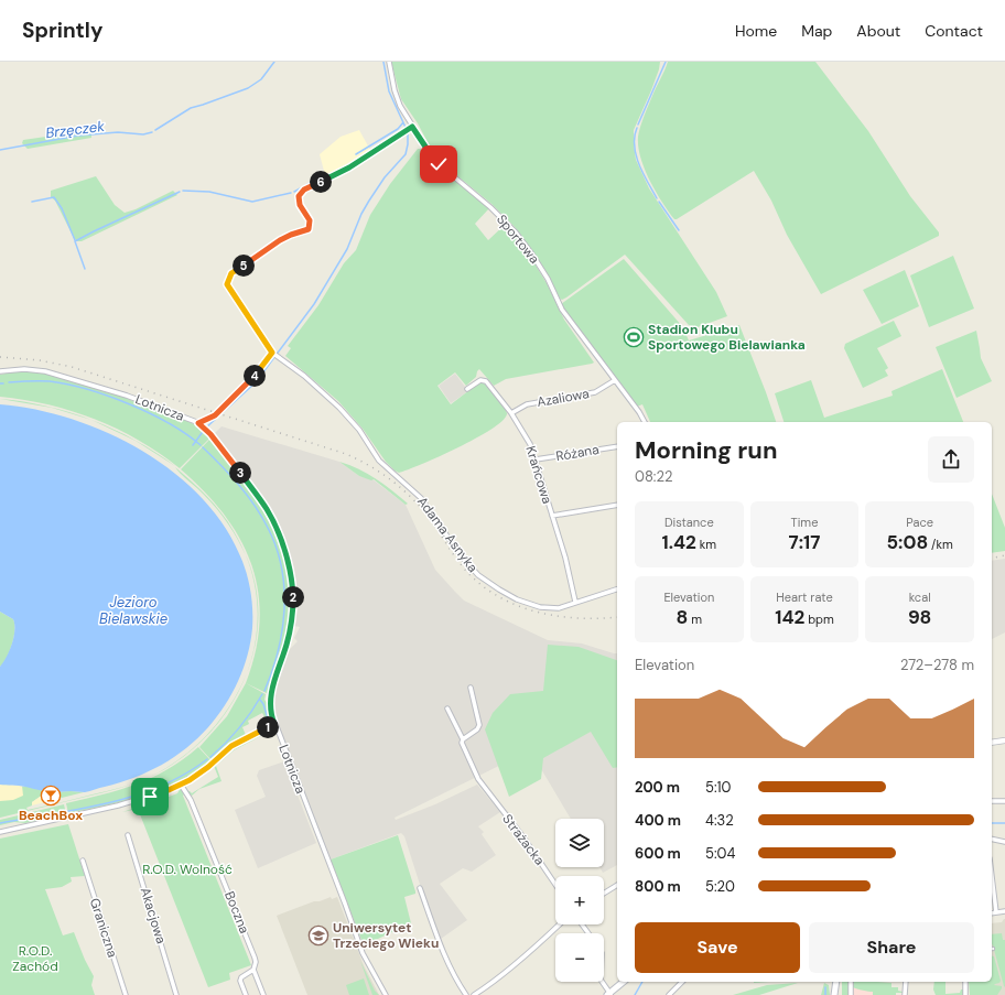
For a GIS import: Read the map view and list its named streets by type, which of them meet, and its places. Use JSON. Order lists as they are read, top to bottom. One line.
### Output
{"streets":{"street":["Sportowa","Azaliowa","Lotnicza","Różana","Krańcowa","Adama Asnyka","Strażacka","Boczna","Akacjowa","Graniczna"]},"crossings":[["Sportowa","Azaliowa"],["Sportowa","Adama Asnyka"],["Azaliowa","Krańcowa"],["Różana","Krańcowa"],["Krańcowa","Adama Asnyka"]],"water":["Brzęczek","Jezioro Bielawskie"],"parks":["R.O.D. Wolność","R.O.D. Zachód"],"places":{"sports":["Stadion Klubu Sportowego Bielawianka"],"bar":["BeachBox"],"school or university":["Uniwersytet Trzeciego Wieku"]},"page":{"header":"Sprintly","nav":["Home","Map","About","Contact"],"pins":["6","5","4","3","2","1"],"heading":["Morning run","08:22"],"stats":[["Distance","1.42 km"],["Time","7:17"],["Pace","5:08 /km"],["Elevation","8 m"],["Heart rate","142 bpm"],["kcal","98"]],"chart":["Elevation","272–278 m"],"list":[{"name":"200 m","note":"5:10"},{"name":"400 m","note":"4:32"},{"name":"600 m","note":"5:04"},{"name":"800 m","note":"5:20"}],"map_buttons":["+","−"],"buttons":["Save","Share"]}}
